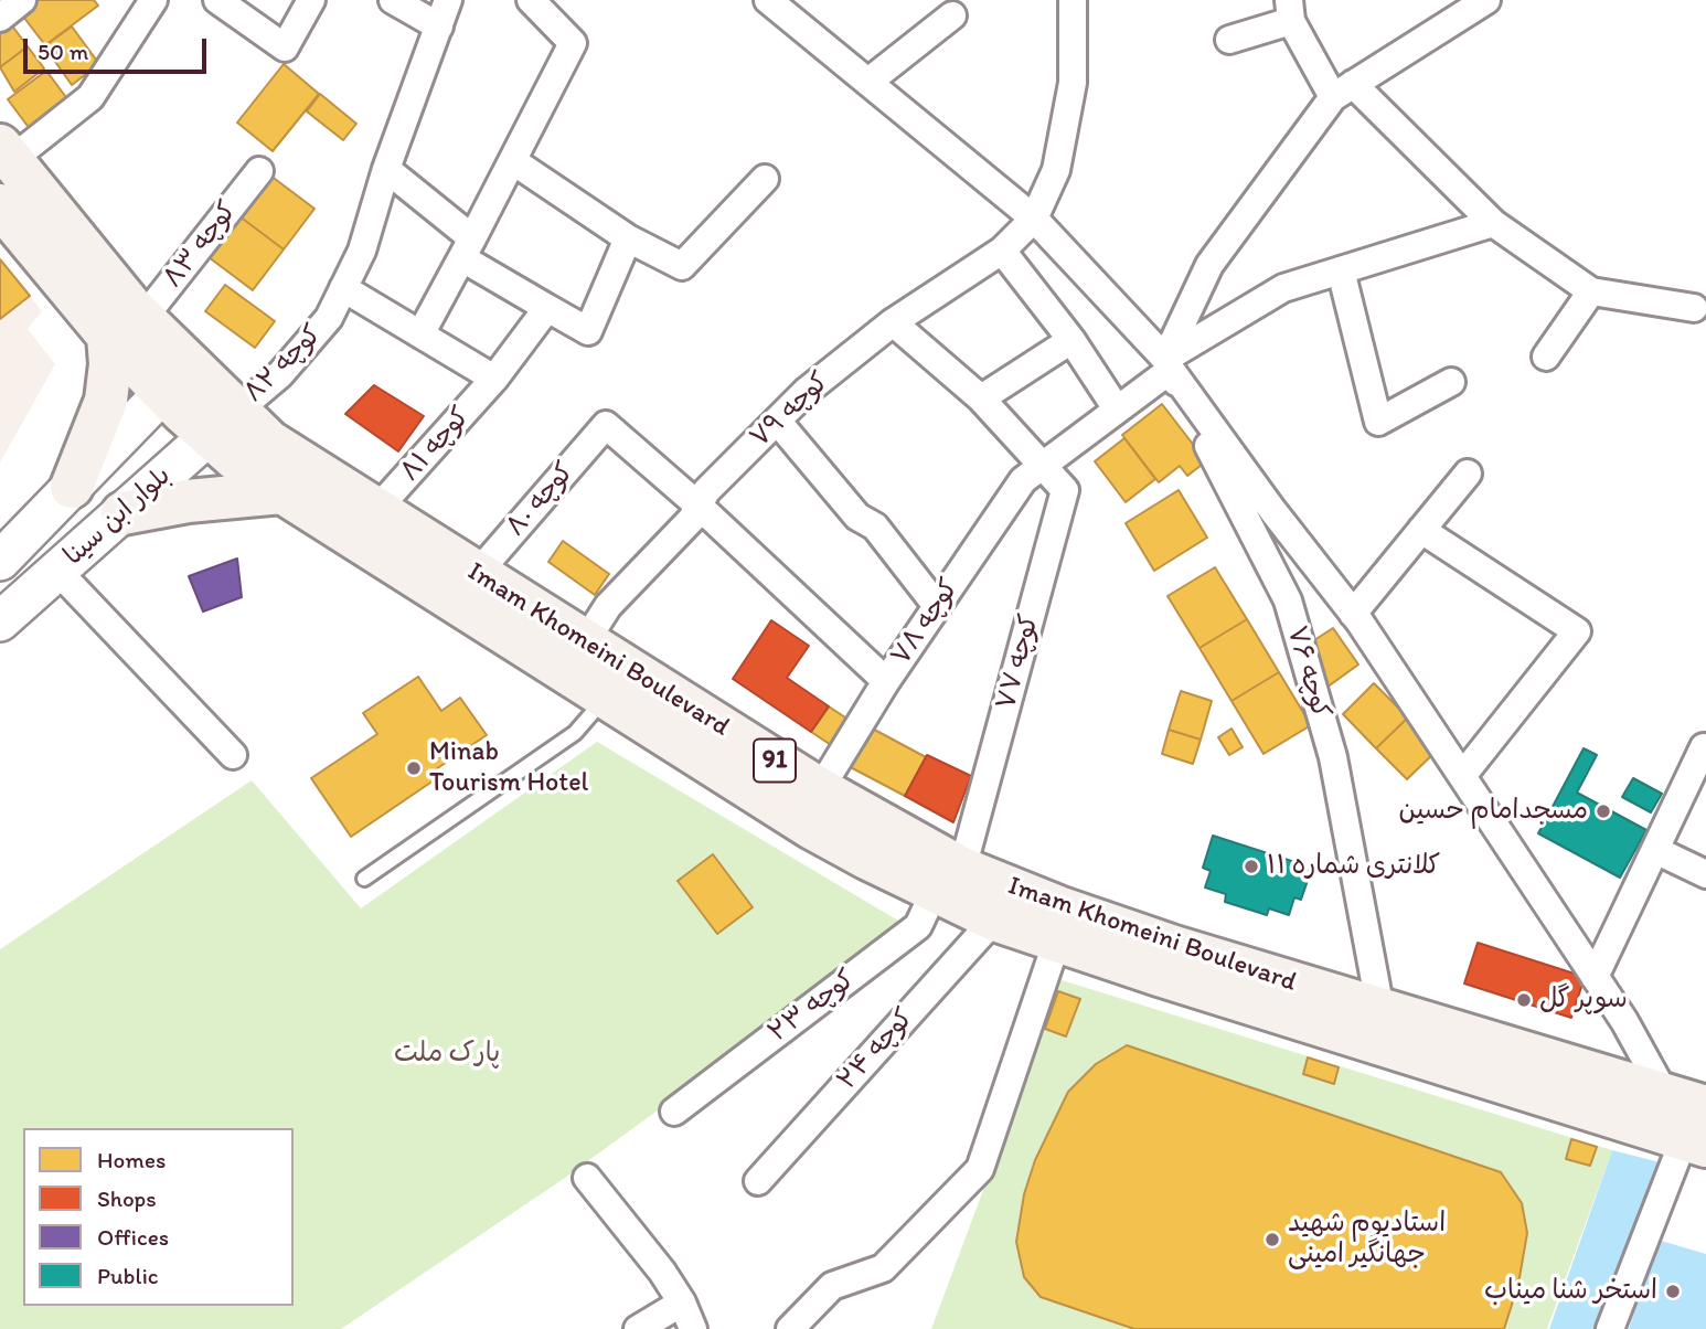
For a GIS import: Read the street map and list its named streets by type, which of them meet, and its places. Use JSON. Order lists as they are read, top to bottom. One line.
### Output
{"streets":{"main road":["بلوار ابن سینا","Imam Khomeini Boulevard","91"],"street":["کوچه ۸۳","کوچه ۸۲","کوچه ۷۹","کوچه ۸۱","کوچه ۸۰","کوچه ۷۸","کوچه ۷۷","کوچه ۷۶","کوچه ۲۳","کوچه ۲۴"]},"crossings":[["کوچه ۸۳","Imam Khomeini Boulevard"],["کوچه ۸۲","بلوار ابن سینا"],["کوچه ۸۲","Imam Khomeini Boulevard"],["کوچه ۷۹","کوچه ۸۰"],["کوچه ۷۹","Imam Khomeini Boulevard"],["کوچه ۸۱","Imam Khomeini Boulevard"],["کوچه ۸۰","Imam Khomeini Boulevard"],["بلوار ابن سینا","Imam Khomeini Boulevard"],["کوچه ۷۸","Imam Khomeini Boulevard"],["کوچه ۷۸","کوچه ۷۷"],["کوچه ۷۸","کوچه ۷۶"],["Imam Khomeini Boulevard","کوچه ۷۷"],["Imam Khomeini Boulevard","کوچه ۷۶"],["Imam Khomeini Boulevard","کوچه ۲۳"],["Imam Khomeini Boulevard","کوچه ۲۴"],["کوچه ۷۷","کوچه ۲۳"]],"parks":["پارک ملت"],"places":["Minab Tourism Hotel","مسجدامام حسین","کلانتری شماره ۱۱","سوپر گل","استادیوم شهید جهانگیر امینی","استخر شنا میناب"],"legend":["Homes","Shops","Offices","Public"],"scale_bar":"50 m"}
